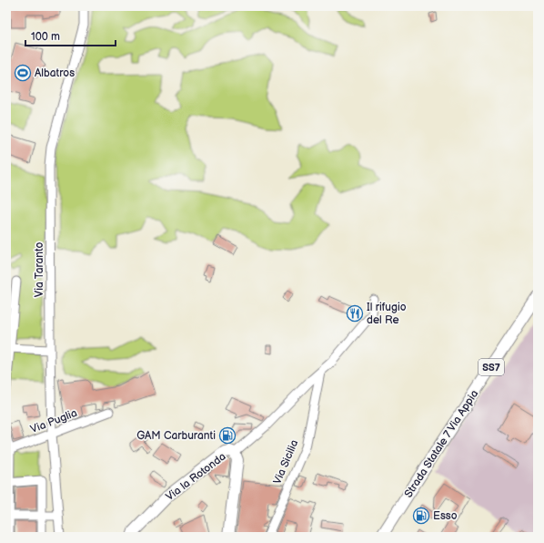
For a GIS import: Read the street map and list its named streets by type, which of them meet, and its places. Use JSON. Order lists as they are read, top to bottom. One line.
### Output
{"streets":{"main road":["SS7","Strada Statale 7 Via Appia","Via la Rotonda"],"street":["Via Taranto","Via Puglia","Via Sicilia"]},"crossings":[["Via Taranto","Via Puglia"]],"places":{"sports":["Albatros"],"restaurant":["Il rifugio del Re"],"fuel station":["GAM Carburanti","Esso"]},"scale_bar":"100 m"}
